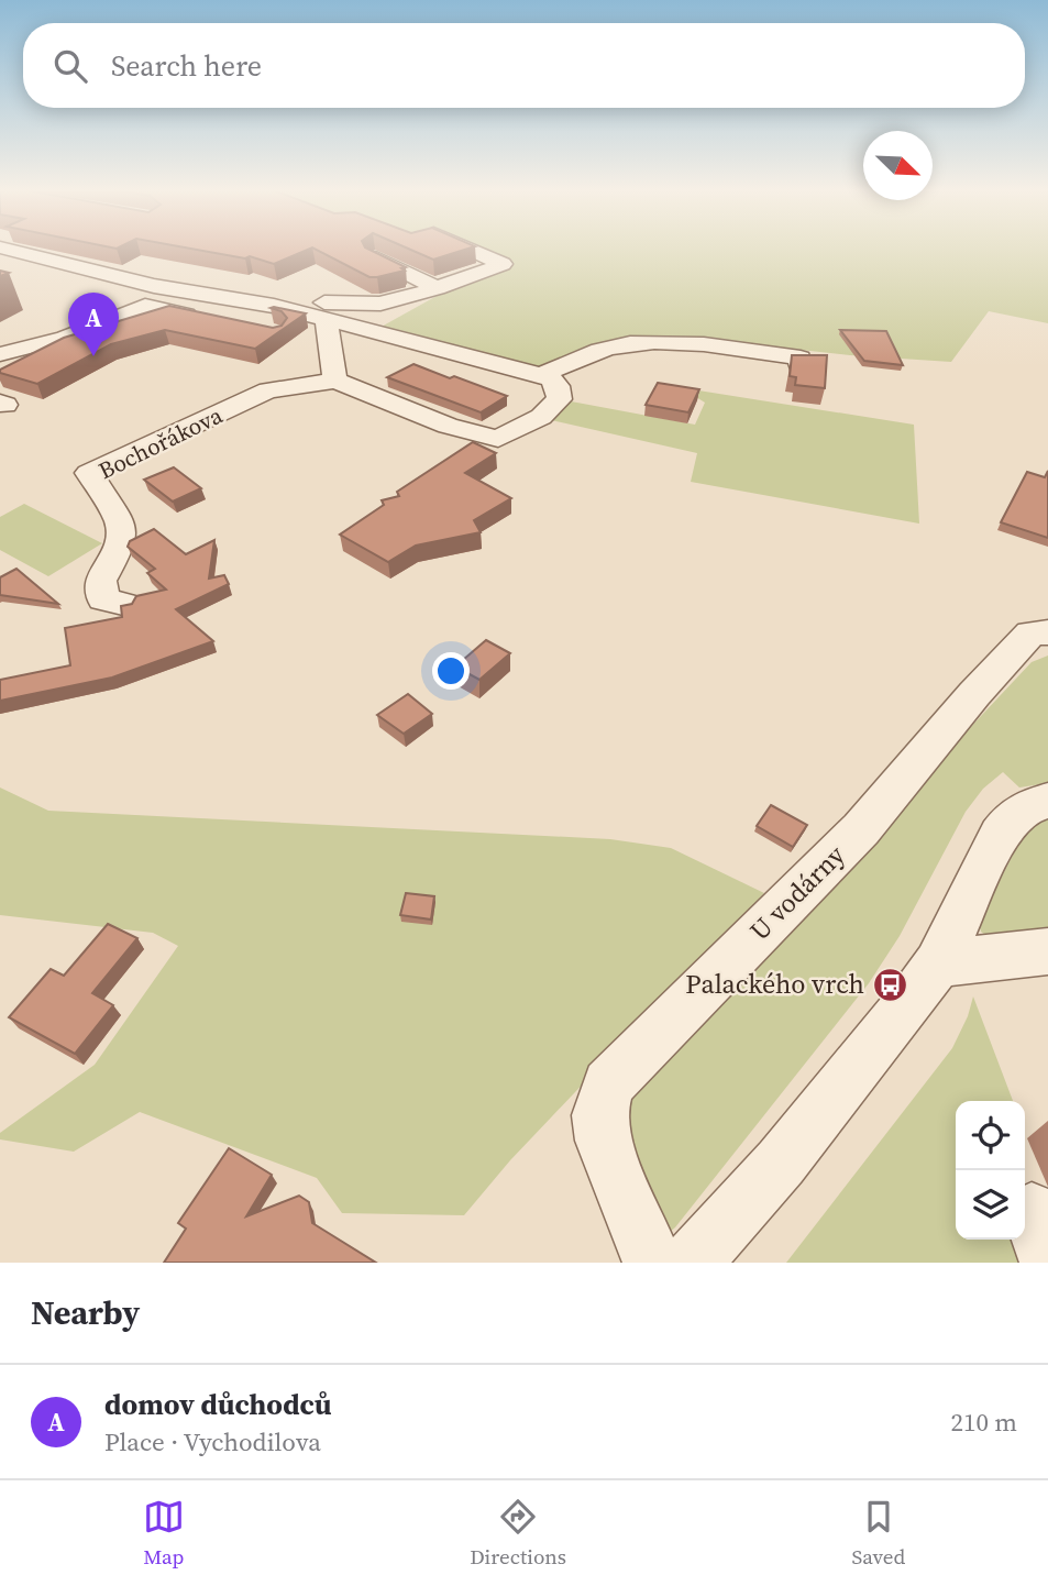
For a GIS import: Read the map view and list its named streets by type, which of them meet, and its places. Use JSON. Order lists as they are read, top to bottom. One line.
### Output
{"streets":{"street":["Bochořákova","U vodárny"]},"places":{"bus stop":["Palackého vrch"]},"north":"bottom right","page":{"search":"Search here","pins":"A","heading":"Nearby","list":[{"mark":"A","name":"domov důchodců","note":"Place · Vychodilova","value":"210 m"}],"nav":["Map","Directions","Saved"]}}
